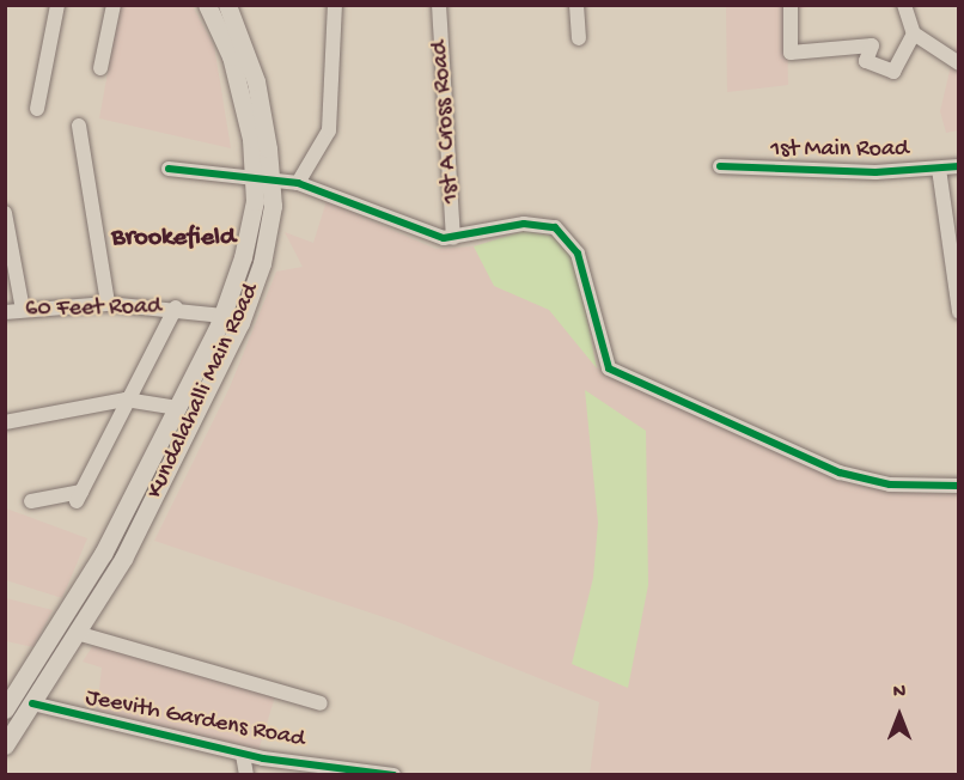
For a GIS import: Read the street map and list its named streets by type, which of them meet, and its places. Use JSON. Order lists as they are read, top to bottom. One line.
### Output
{"streets":{"main road":["Kundalahalli Main Road"],"street":["1st A Cross Road","1st Main Road","60 Feet Road","Jeevith Gardens Road"]},"crossings":[["60 Feet Road","Kundalahalli Main Road"],["Kundalahalli Main Road","Jeevith Gardens Road"]],"districts":["Brookefield"],"north":"top"}
